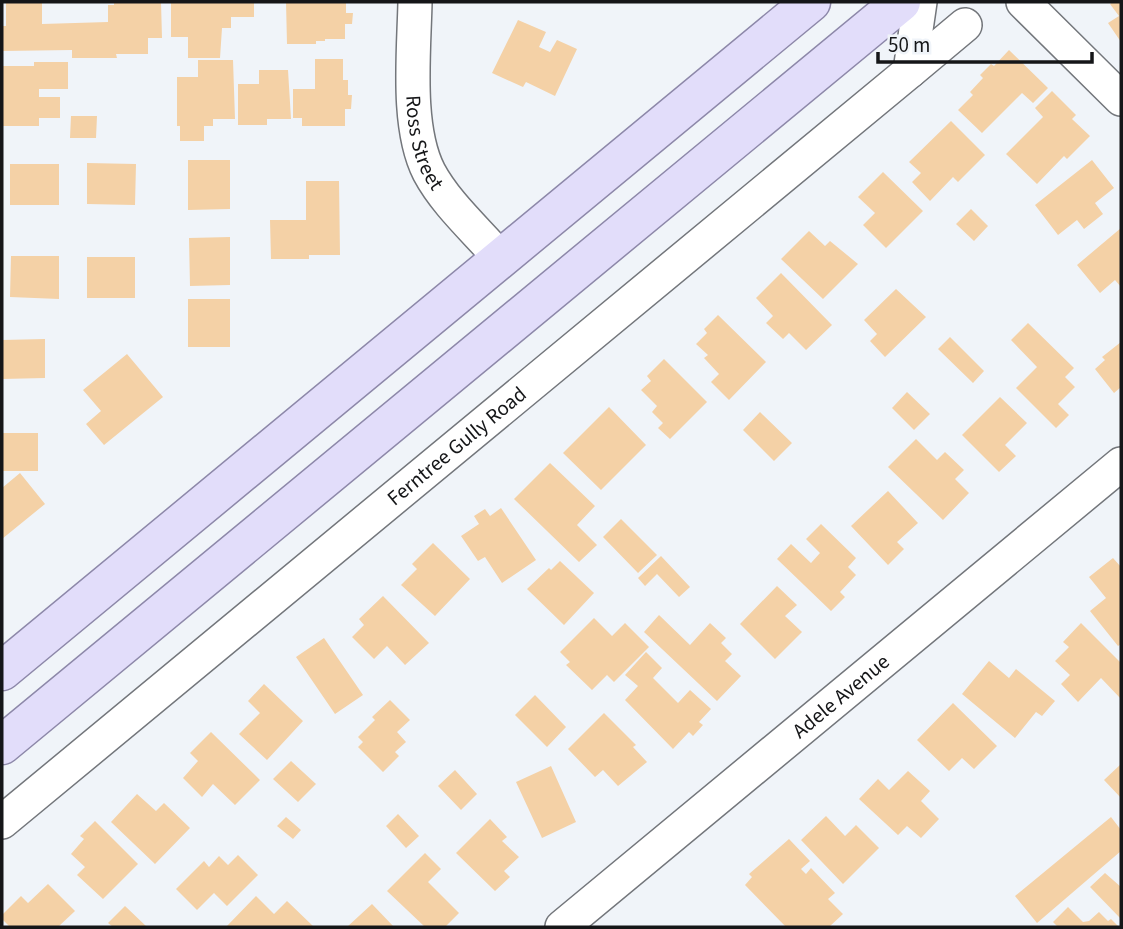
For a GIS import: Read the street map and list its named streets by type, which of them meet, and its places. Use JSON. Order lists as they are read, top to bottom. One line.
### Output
{"streets":{"street":["Ross Street","Ferntree Gully Road","Adele Avenue"]},"scale_bar":"50 m"}
